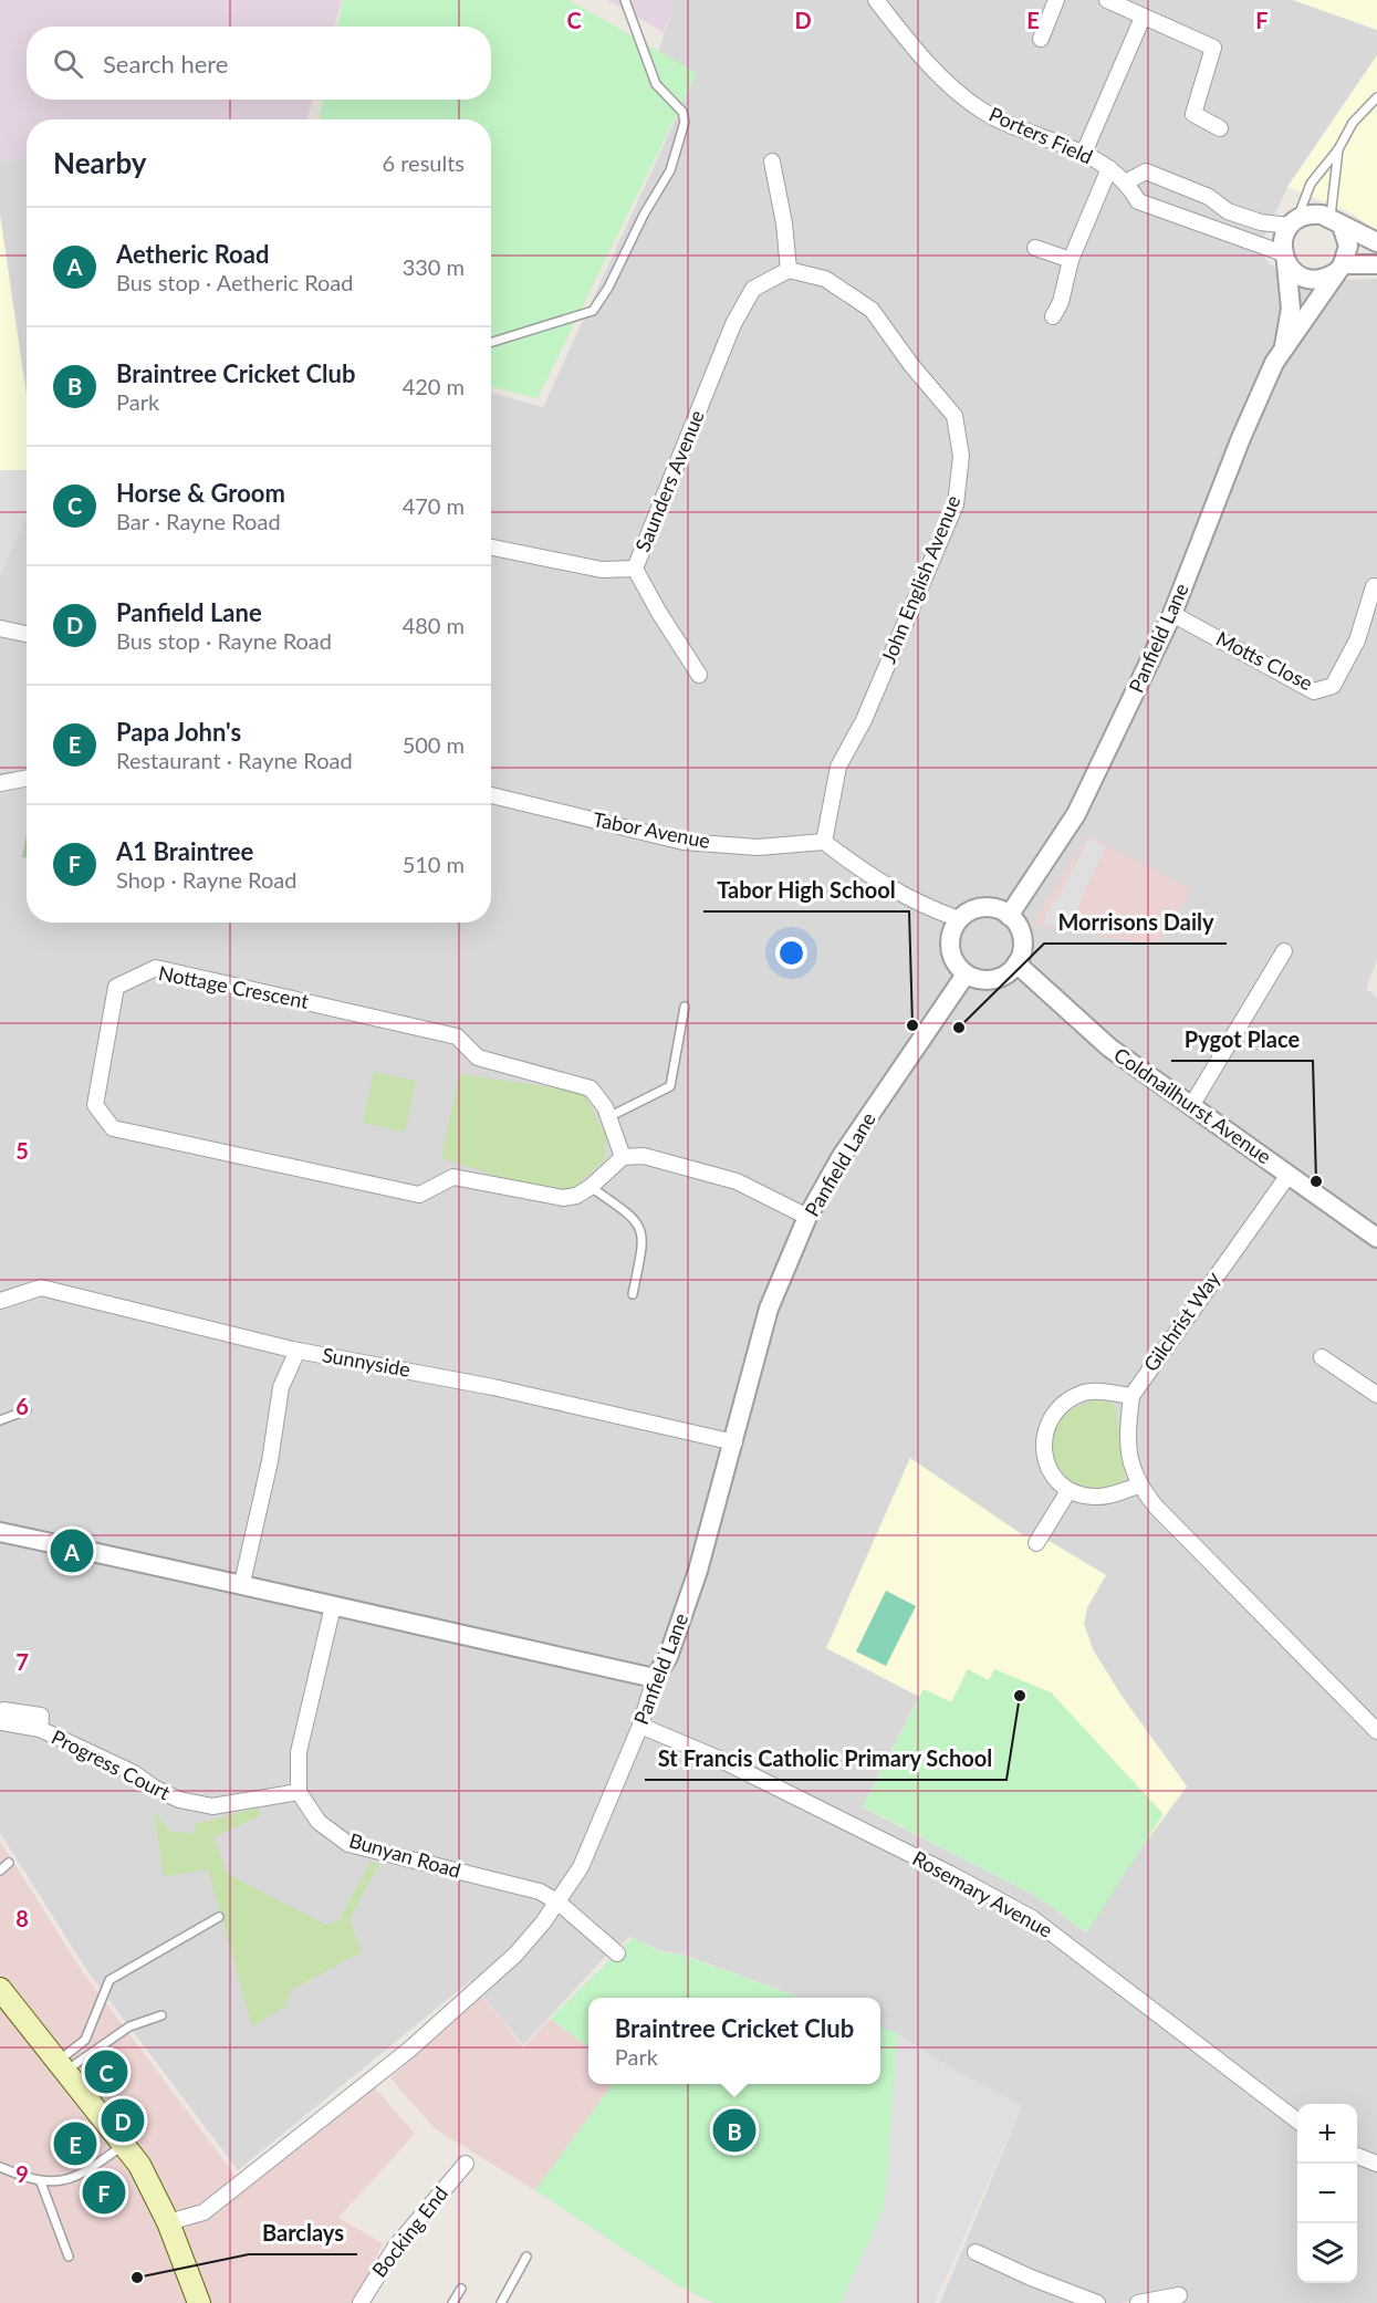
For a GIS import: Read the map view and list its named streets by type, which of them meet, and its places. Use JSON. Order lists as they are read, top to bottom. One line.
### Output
{"streets":{"street":["Porters Field","Saunders Avenue","John English Avenue","Panfield Lane","Motts Close","Tabor Avenue","Nottage Crescent","Coldnailhurst Avenue","Gilchrist Way","Sunnyside","Progress Court","Bunyan Road","Rosemary Avenue","Bocking End"]},"crossings":[["Porters Field","Panfield Lane"],["Saunders Avenue","John English Avenue"],["John English Avenue","Tabor Avenue"],["Panfield Lane","Motts Close"],["Panfield Lane","Coldnailhurst Avenue"],["Panfield Lane","Sunnyside"],["Panfield Lane","Bunyan Road"],["Panfield Lane","Rosemary Avenue"],["Coldnailhurst Avenue","Gilchrist Way"],["Progress Court","Bunyan Road"]],"places":["Tabor High School","Morrisons Daily","Pygot Place","St Francis Catholic Primary School","Barclays"],"page":{"search":"Search here","heading":["Nearby","6 results"],"list":[{"mark":"A","name":"Aetheric Road","note":"Bus stop · Aetheric Road","value":"330 m"},{"mark":"B","name":"Braintree Cricket Club","note":"Park","value":"420 m"},{"mark":"C","name":"Horse & Groom","note":"Bar · Rayne Road","value":"470 m"},{"mark":"D","name":"Panfield Lane","note":"Bus stop · Rayne Road","value":"480 m"},{"mark":"E","name":"Papa John's","note":"Restaurant · Rayne Road","value":"500 m"},{"mark":"F","name":"A1 Braintree","note":"Shop · Rayne Road","value":"510 m"}],"pins":["A","C","D","B","E","F"],"popup":["Braintree Cricket Club","Park"],"map_buttons":["+","−"]},"grid":{"columns":["C","D","E","F"],"rows":["5","6","7","8","9"]}}
